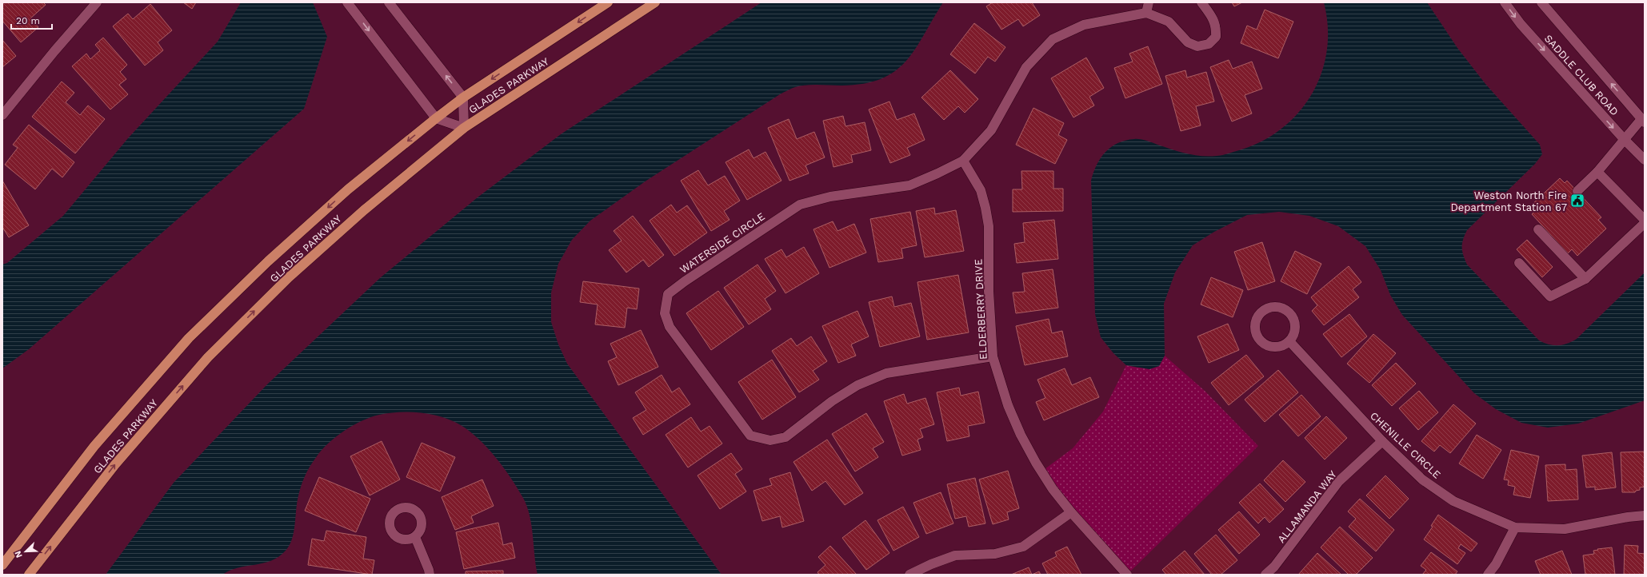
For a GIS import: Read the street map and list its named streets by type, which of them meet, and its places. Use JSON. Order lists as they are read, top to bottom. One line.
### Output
{"streets":{"main road":["GLADES PARKWAY"],"street":["SADDLE CLUB ROAD","WATERSIDE CIRCLE","ELDERBERRY DRIVE","CHENILLE CIRCLE","ALLAMANDA WAY"]},"crossings":[["WATERSIDE CIRCLE","ELDERBERRY DRIVE"],["CHENILLE CIRCLE","ALLAMANDA WAY"]],"places":{"public building":["Weston North Fire Department Station 67"]},"scale_bar":"20 m","north":"bottom left"}
